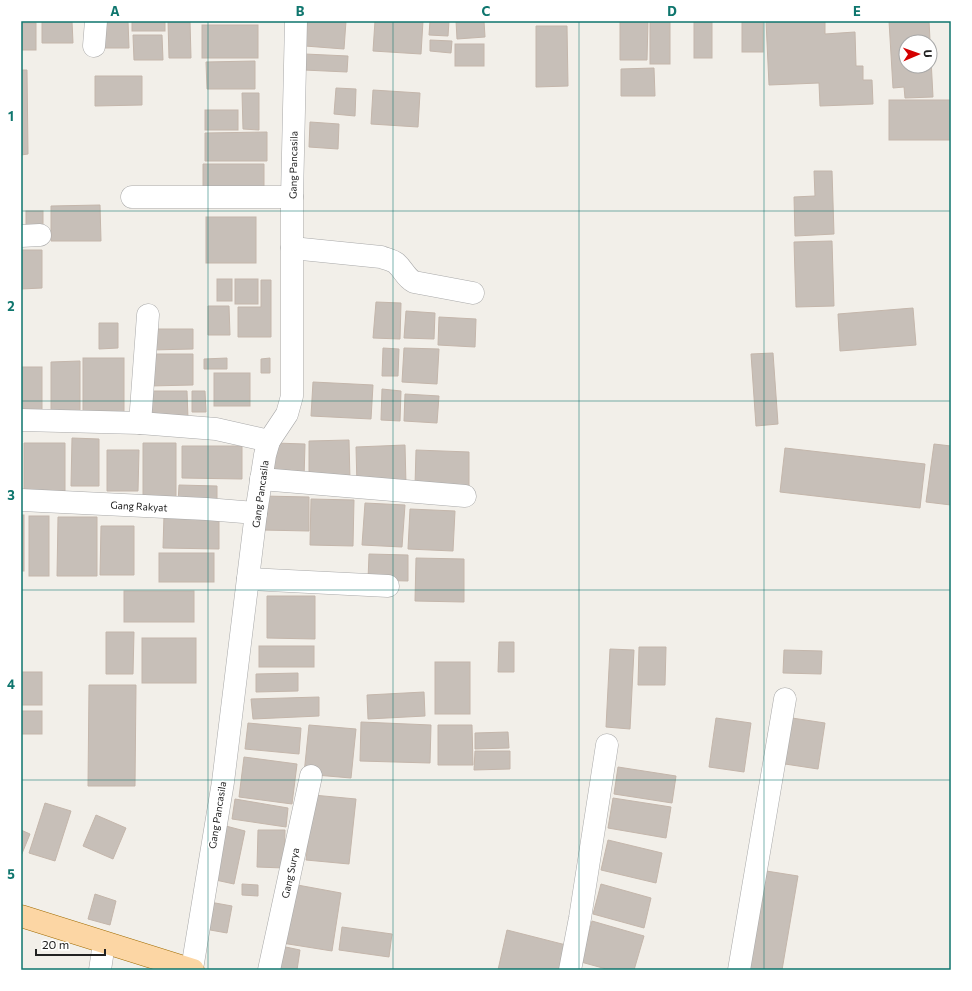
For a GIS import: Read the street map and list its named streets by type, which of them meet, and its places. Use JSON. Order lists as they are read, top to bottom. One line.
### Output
{"streets":{"street":["Gang Pancasila","Gang Rakyat","Gang Surya"]},"crossings":[["Gang Pancasila","Gang Rakyat"]],"scale_bar":"20 m","north":"right","grid":{"columns":["A","B","C","D","E"],"rows":["1","2","3","4","5"]}}
